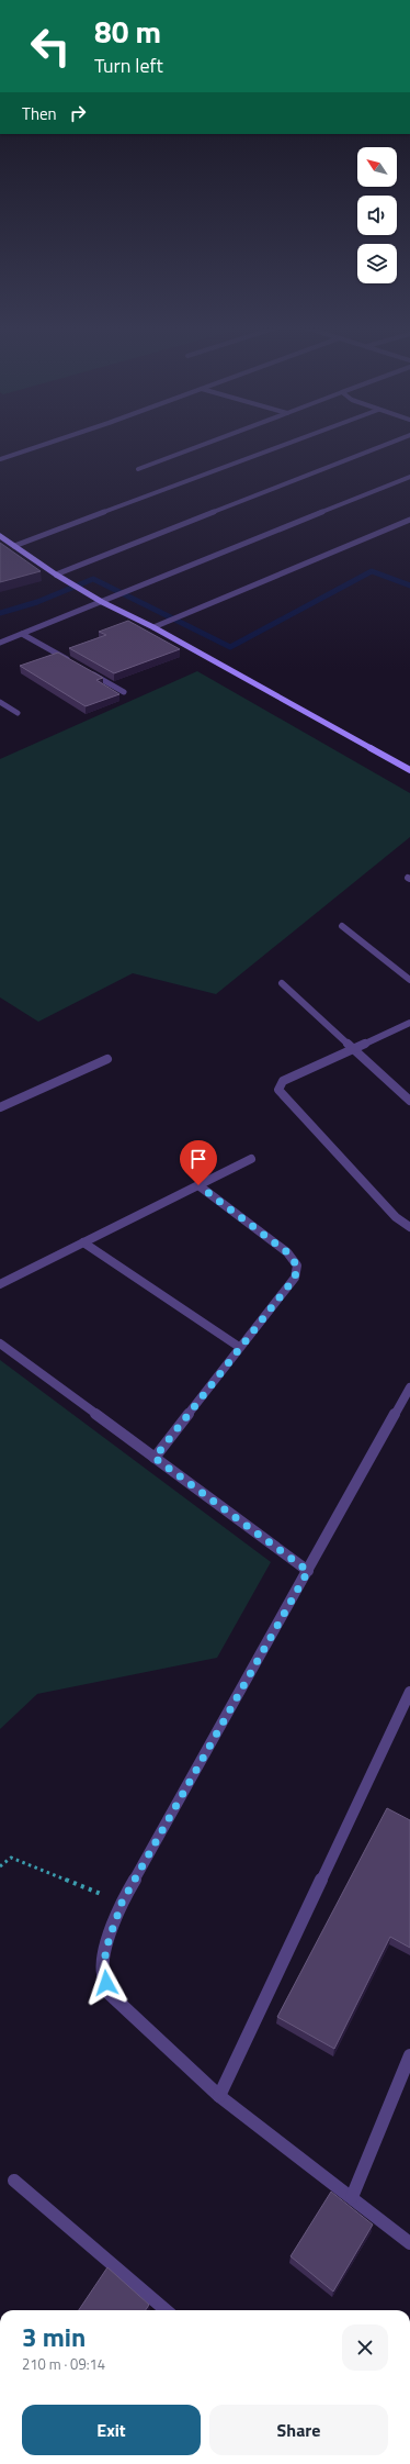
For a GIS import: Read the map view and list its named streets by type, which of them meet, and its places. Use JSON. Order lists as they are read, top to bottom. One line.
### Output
{"north":"top left","page":{"turn":["80 m","Turn left"],"then":"Then","heading":["3 min","210 m · 09:14"],"buttons":["Exit","Share"]}}
